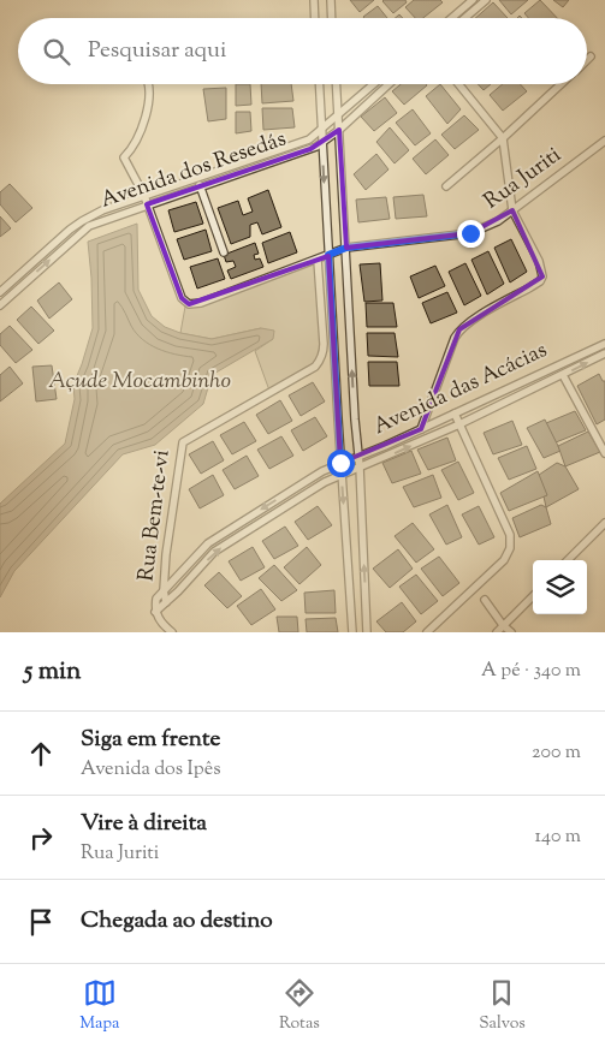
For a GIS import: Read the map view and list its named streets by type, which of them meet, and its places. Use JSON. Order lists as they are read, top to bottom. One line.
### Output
{"streets":{"street":["Avenida dos Resedás","Rua Juriti","Avenida das Acácias","Rua Bem-te-vi"]},"crossings":[["Avenida dos Resedás","Rua Juriti"],["Rua Juriti","Rua Bem-te-vi"],["Avenida das Acácias","Rua Bem-te-vi"]],"water":["Açude Mocambinho"],"page":{"search":"Pesquisar aqui","heading":["5 min","A pé · 340 m"],"list":[["Siga em frente","Avenida dos Ipês","200 m"],["Vire à direita","Rua Juriti","140 m"],"Chegada ao destino"],"nav":["Mapa","Rotas","Salvos"]}}
